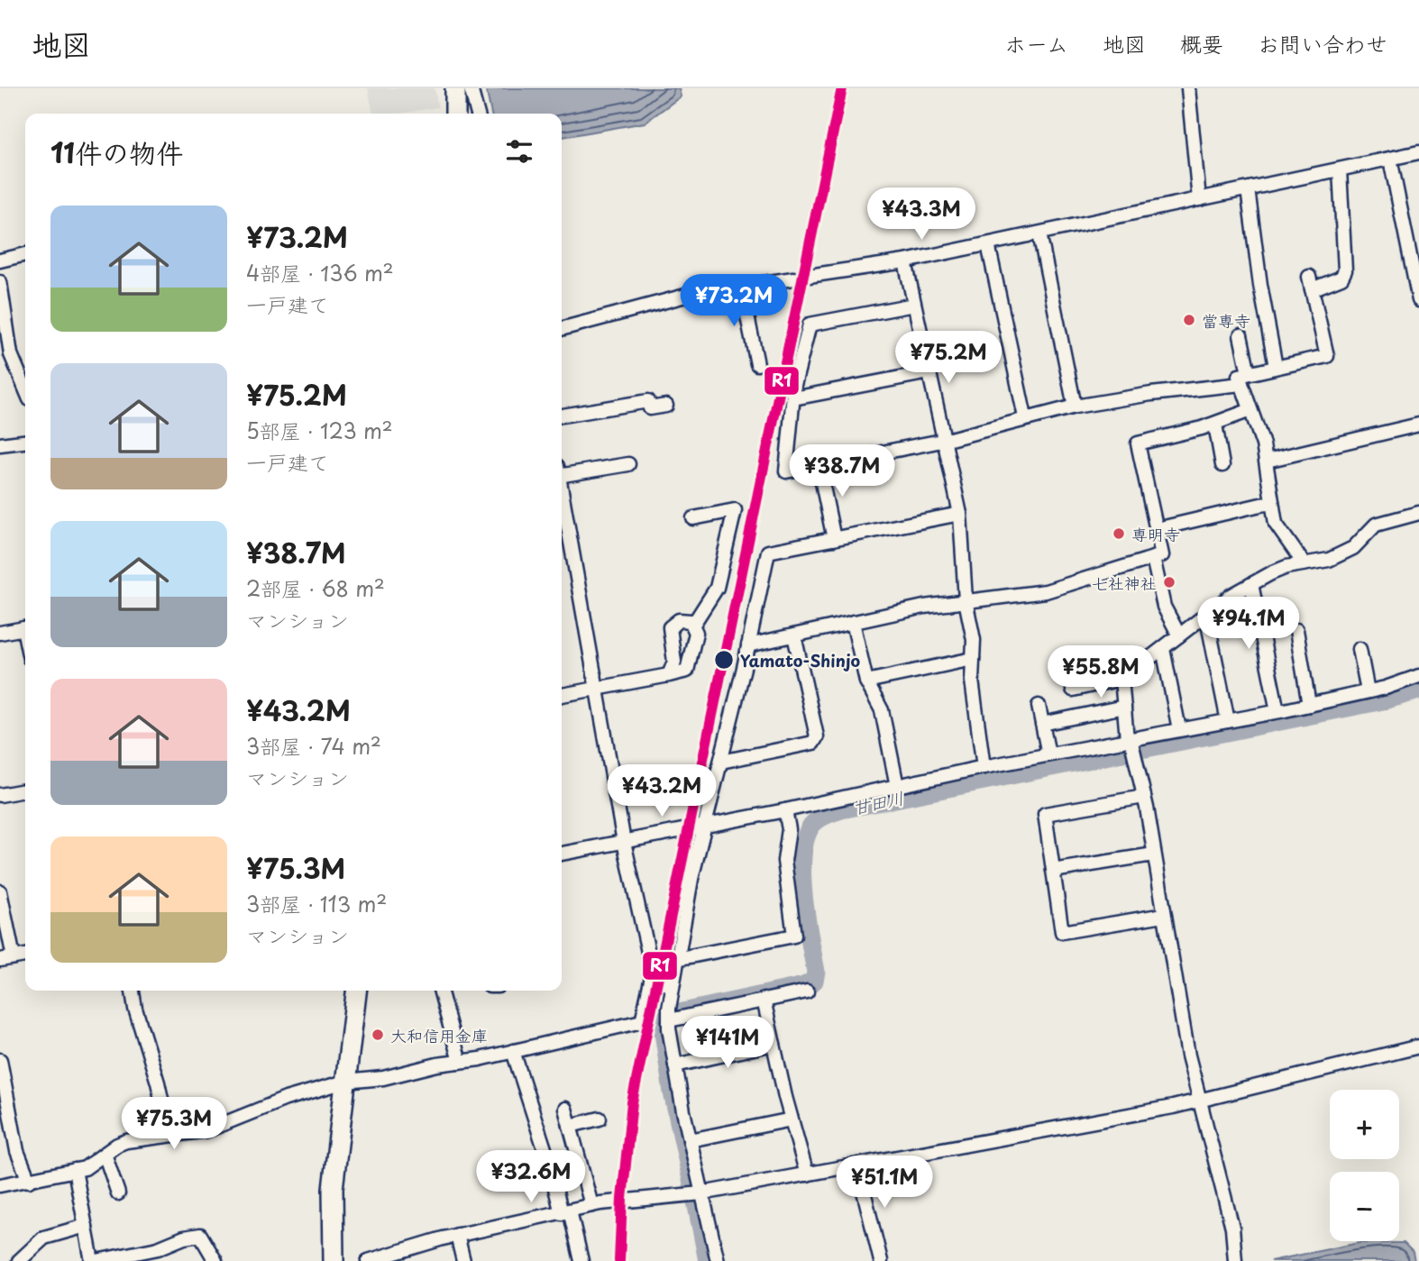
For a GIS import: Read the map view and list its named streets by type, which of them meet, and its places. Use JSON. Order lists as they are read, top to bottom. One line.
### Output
{"water":["甘田川"],"places":["當専寺","専明寺","七社神社","Yamato-Shinjo","大和信用金庫"],"lines":["transit line R1"],"page":{"header":"地図","nav":["ホーム","地図","概要","お問い合わせ"],"heading":"11件の物件","price":["¥43.3M","¥73.2M","¥75.2M","¥38.7M","¥94.1M","¥55.8M","¥43.2M","¥141M","¥75.3M","¥32.6M","¥51.1M"],"list":[{"name":"¥73.2M","note":"4部屋 · 136 m² · 一戸建て"},{"name":"¥75.2M","note":"5部屋 · 123 m² · 一戸建て"},{"name":"¥38.7M","note":"2部屋 · 68 m² · マンション"},{"name":"¥43.2M","note":"3部屋 · 74 m² · マンション"},{"name":"¥75.3M","note":"3部屋 · 113 m² · マンション"}],"map_buttons":["+","−"]}}
